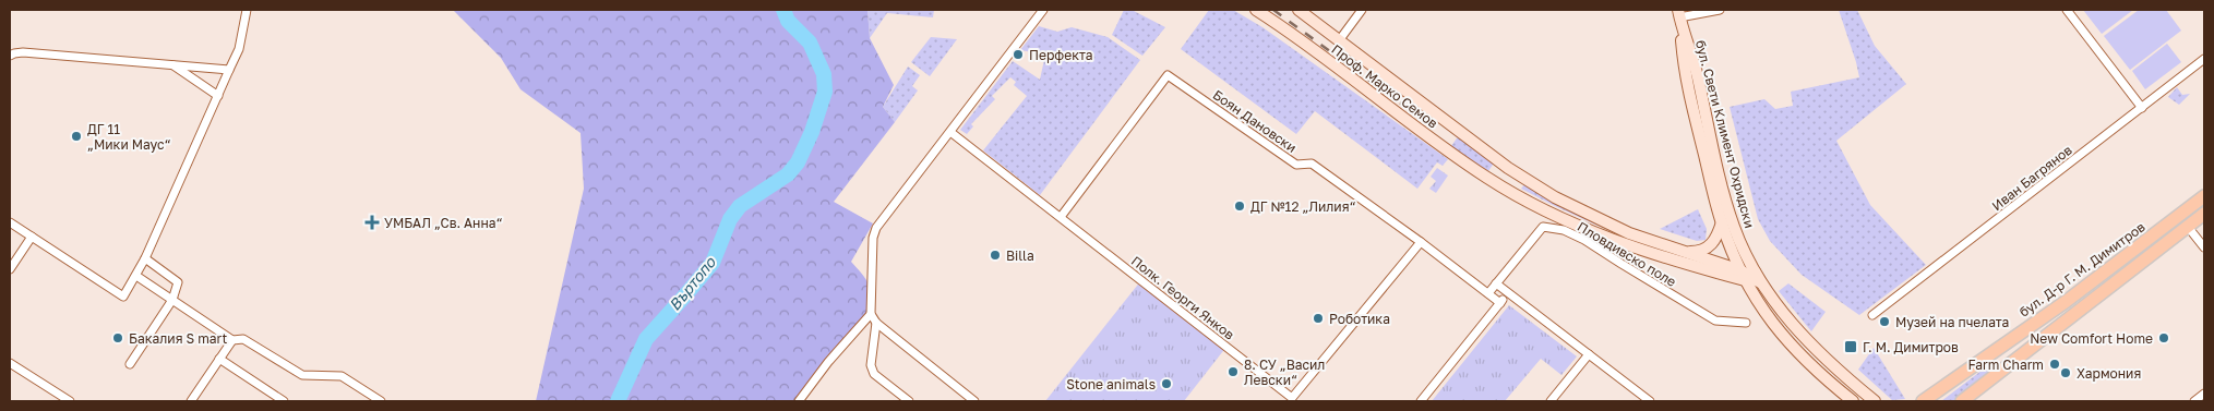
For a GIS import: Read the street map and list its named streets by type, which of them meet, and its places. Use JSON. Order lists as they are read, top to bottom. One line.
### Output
{"streets":{"main road":["Проф. Марко Семов","бул. Свети Климент Охридски","бул. Д-р Г. М. Димитров"],"street":["Боян Дановски","Иван Багрянов","Пловдивско поле","Полк. Георги Янков"]},"crossings":[["Проф. Марко Семов","бул. Свети Климент Охридски"],["Боян Дановски","Пловдивско поле"],["Боян Дановски","Полк. Георги Янков"]],"water":["Въртопо"],"places":{"other":["Перфекта","ДГ 11 „Мики Маус“","ДГ №12 „Лилия“","Billa","Роботика","Музей на пчелата","Бакалия S mart","New Comfort Home","Farm Charm","8. СУ „Васил Левски“","Хармония","Stone animals"],"health":["УМБАЛ „Св. Анна“"],"transit":["Г. М. Димитров"]}}
